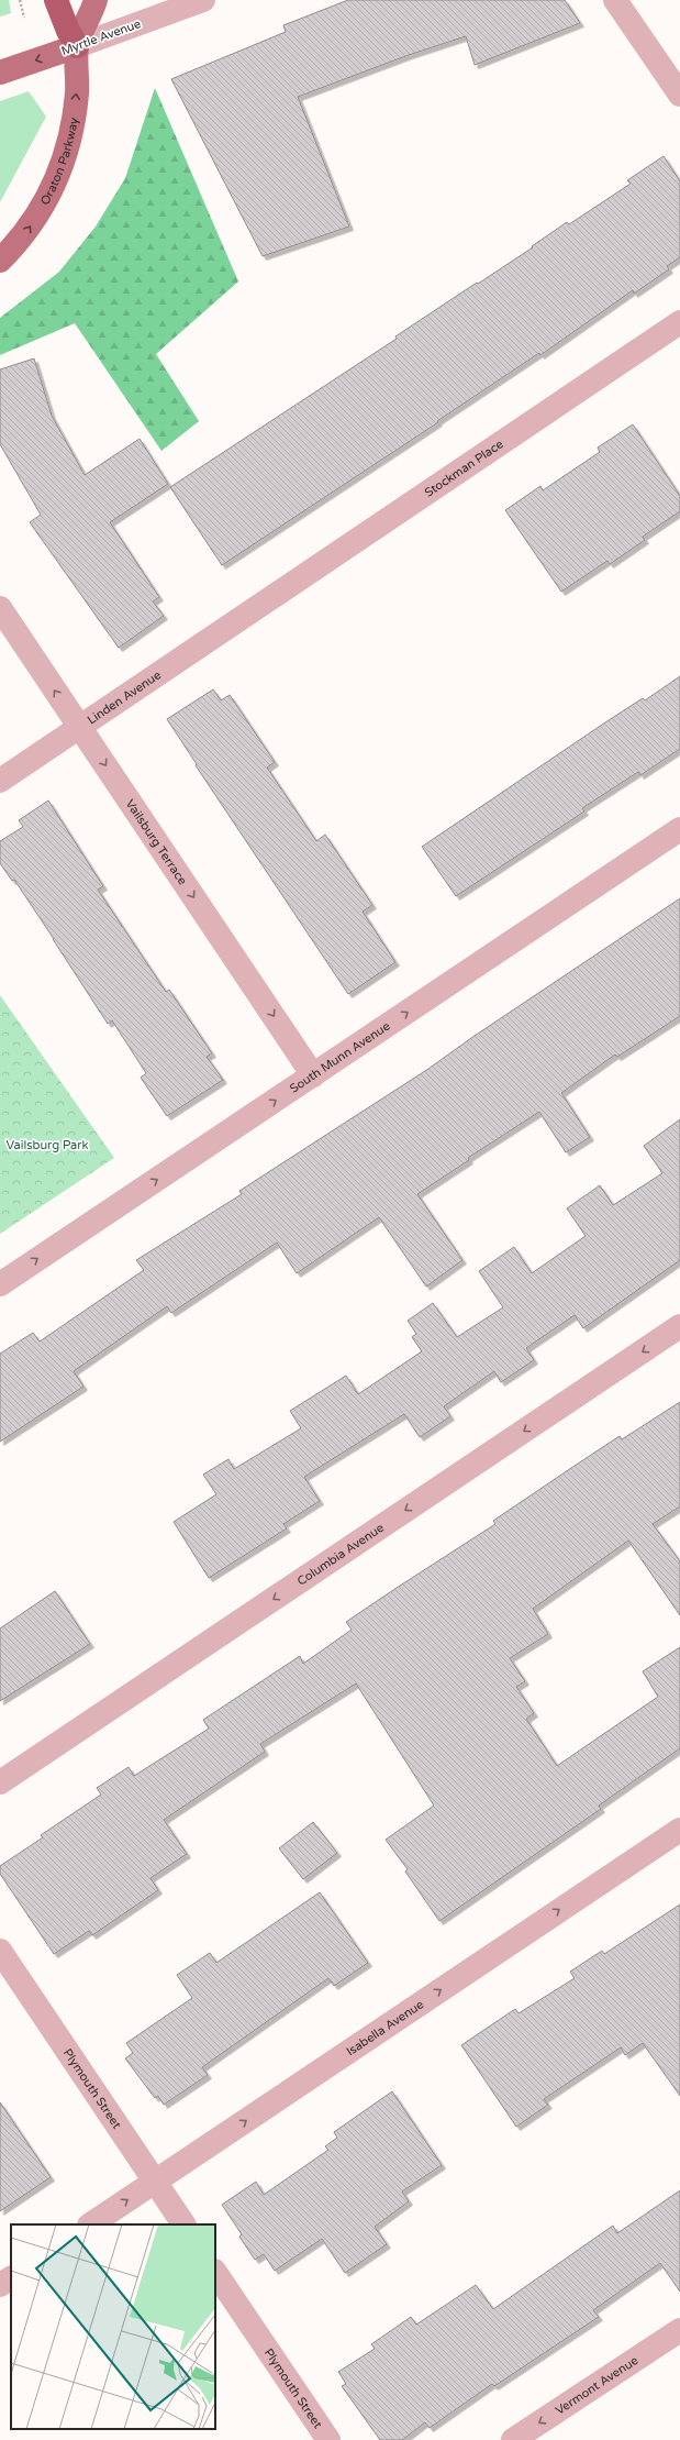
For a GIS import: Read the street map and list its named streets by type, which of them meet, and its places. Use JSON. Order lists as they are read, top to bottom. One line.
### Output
{"streets":{"main road":["Myrtle Avenue","Oraton Parkway"],"street":["Stockman Place","Linden Avenue","Vailsburg Terrace","South Munn Avenue","Columbia Avenue","Isabella Avenue","Plymouth Street","Vermont Avenue"]},"crossings":[["Myrtle Avenue","Oraton Parkway"],["Stockman Place","Linden Avenue"],["Linden Avenue","Vailsburg Terrace"],["Vailsburg Terrace","South Munn Avenue"],["Isabella Avenue","Plymouth Street"]],"one_way":["Myrtle Avenue","Oraton Parkway","South Munn Avenue","Columbia Avenue","Isabella Avenue","Vermont Avenue"],"parks":["Vailsburg Park"]}
